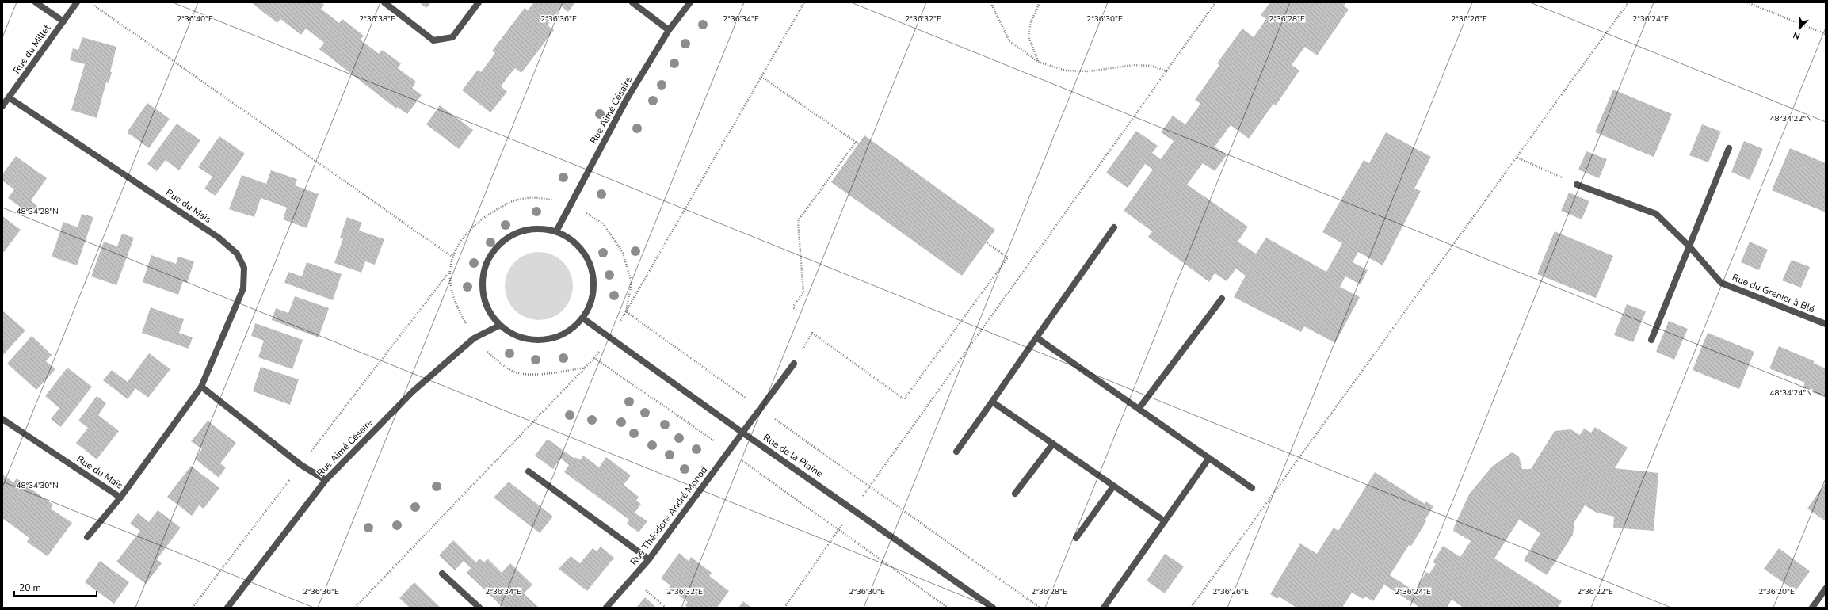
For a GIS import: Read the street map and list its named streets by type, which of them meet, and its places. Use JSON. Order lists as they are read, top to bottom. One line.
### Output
{"streets":{"street":["Rue du Millet","Rue Aimé Césaire","Rue du Maïs","Rue du Grenier à Blé","Rue de la Plaine","Rue Théodore André Monod"]},"crossings":[["Rue du Millet","Rue du Maïs"],["Rue Aimé Césaire","Rue de la Plaine"],["Rue de la Plaine","Rue Théodore André Monod"]],"scale_bar":"20 m","north":"bottom","coordinates":["2°36'40\"E","2°36'38\"E","2°36'36\"E","2°36'34\"E","2°36'32\"E","2°36'28\"E","2°36'26\"E","2°36'24\"E","2°36'30\"E","48°34'22\"N","48°34'28\"N","48°34'24\"N","48°34'30\"N","2°36'22\"E","2°36'20\"E"]}
